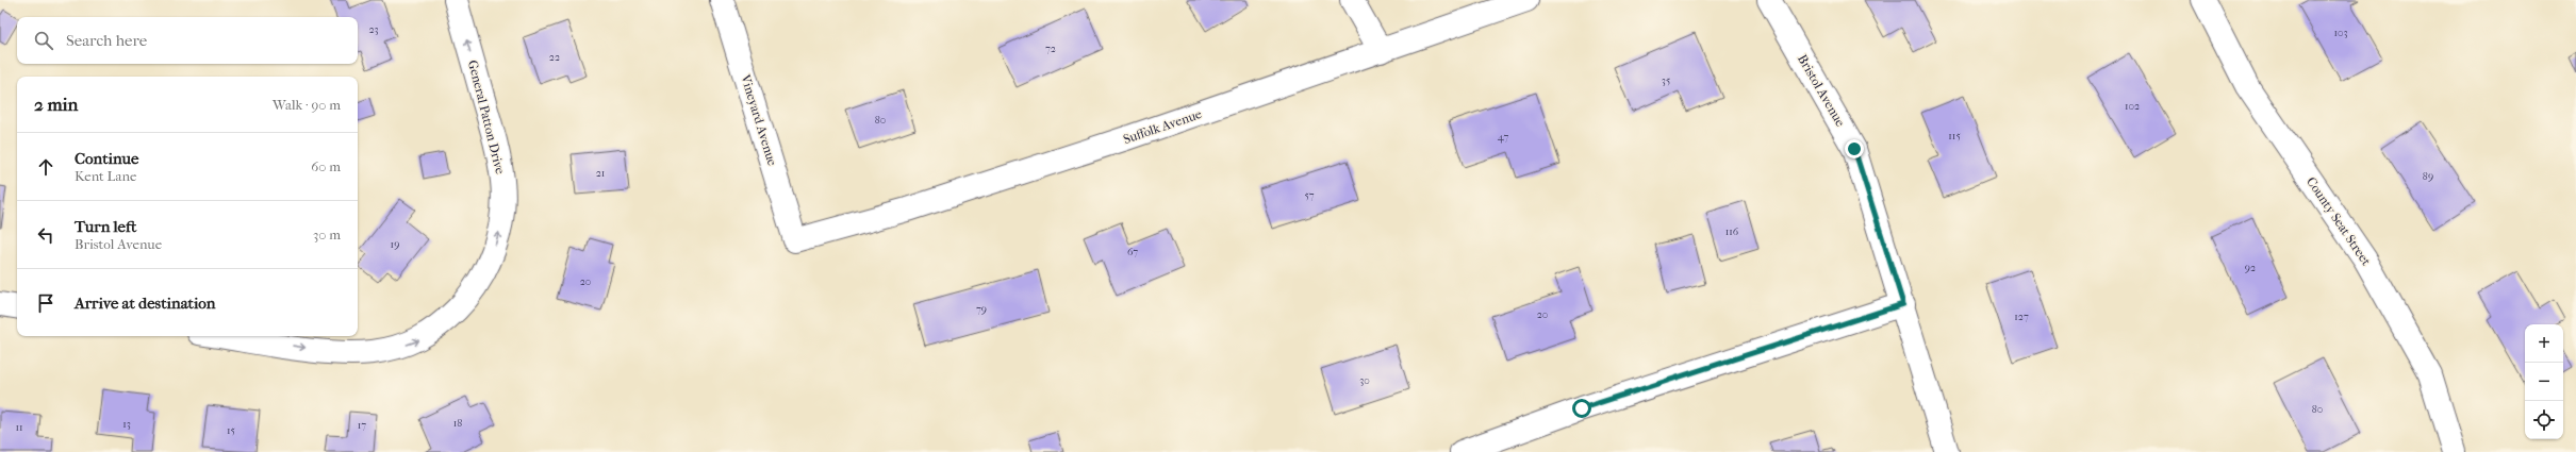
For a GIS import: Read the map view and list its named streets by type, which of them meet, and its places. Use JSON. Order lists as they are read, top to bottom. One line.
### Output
{"streets":{"street":["Bristol Avenue","General Patton Drive","Vineyard Avenue","Suffolk Avenue","County Seat Street"]},"crossings":[["Vineyard Avenue","Suffolk Avenue"]],"house_numbers":["23","103","72","22","35","102","80","115","47","21","89","57","116","19","67","92","20","79","20","127","30","80","18","13","17","11","15"],"page":{"search":"Search here","heading":["2 min","Walk · 90 m"],"list":[["Continue","Kent Lane","60 m"],["Turn left","Bristol Avenue","30 m"],"Arrive at destination"],"map_buttons":["+","−"]}}
